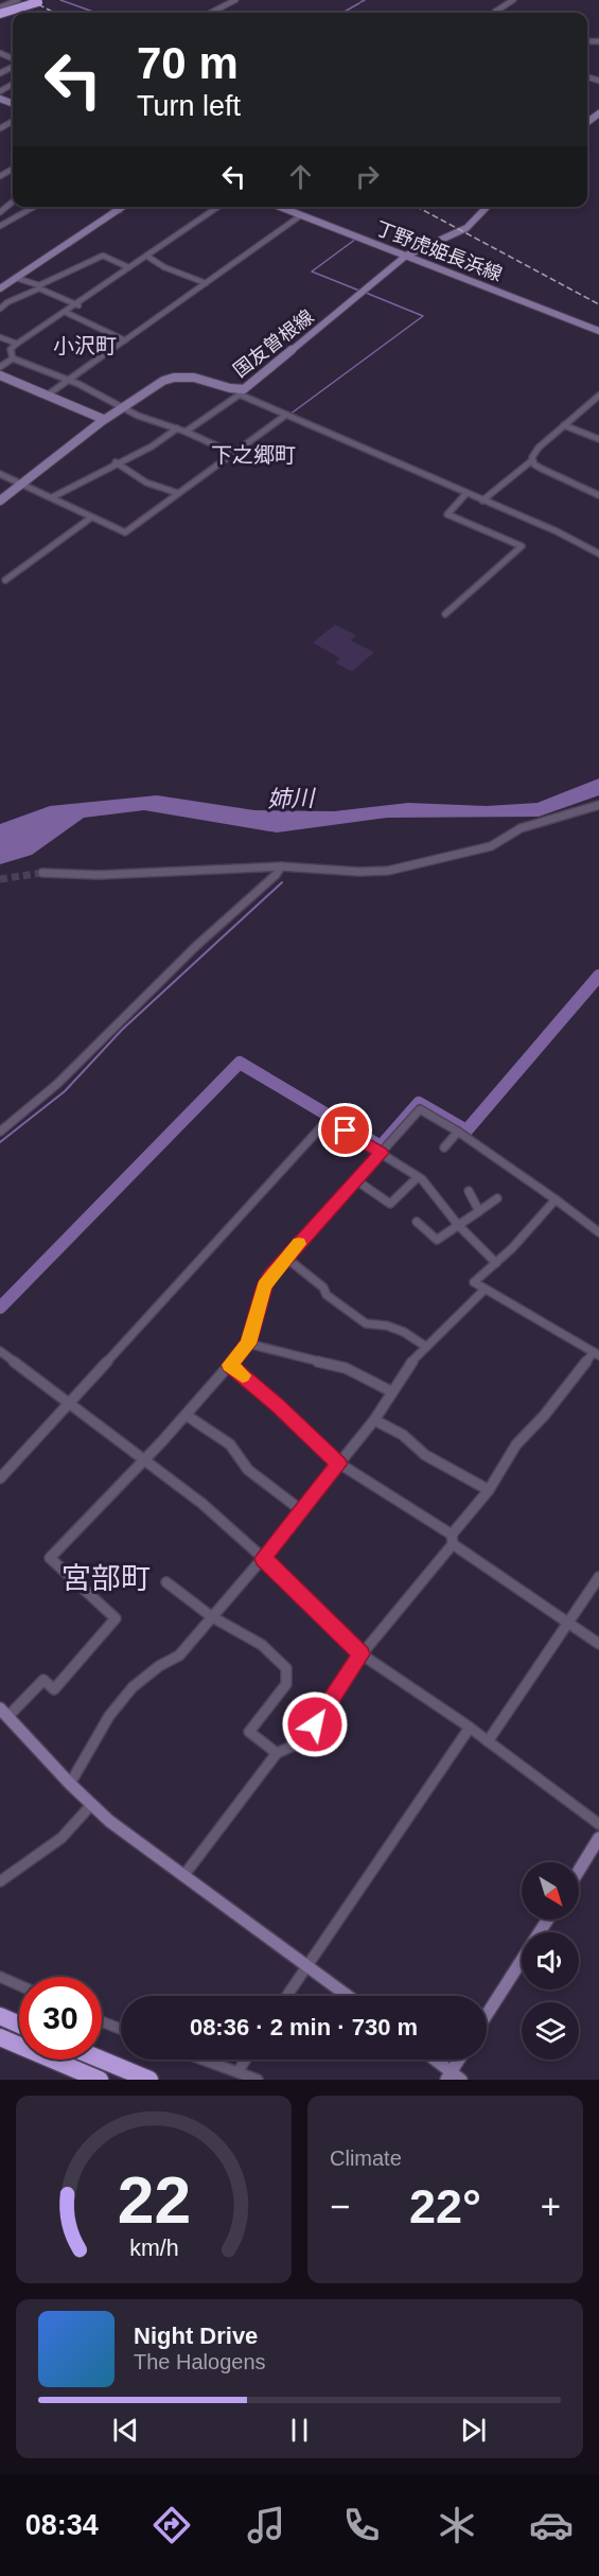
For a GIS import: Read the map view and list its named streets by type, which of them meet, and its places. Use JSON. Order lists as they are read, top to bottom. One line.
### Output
{"streets":{"main road":["丁野虎姫長浜線","国友曽根線"]},"crossings":[["丁野虎姫長浜線","国友曽根線"]],"districts":["小沢町","下之郷町","宮部町"],"water":["姉川"],"north":"bottom right","page":{"turn":["70 m","Turn left"],"limit":"30","trip":"08:36 · 2 min · 730 m","tile":"Climate","heat":["−","22°","+"],"song":["Night Drive","The Halogens"],"tabs":"08:34","gauge":["22","km/h"]}}
